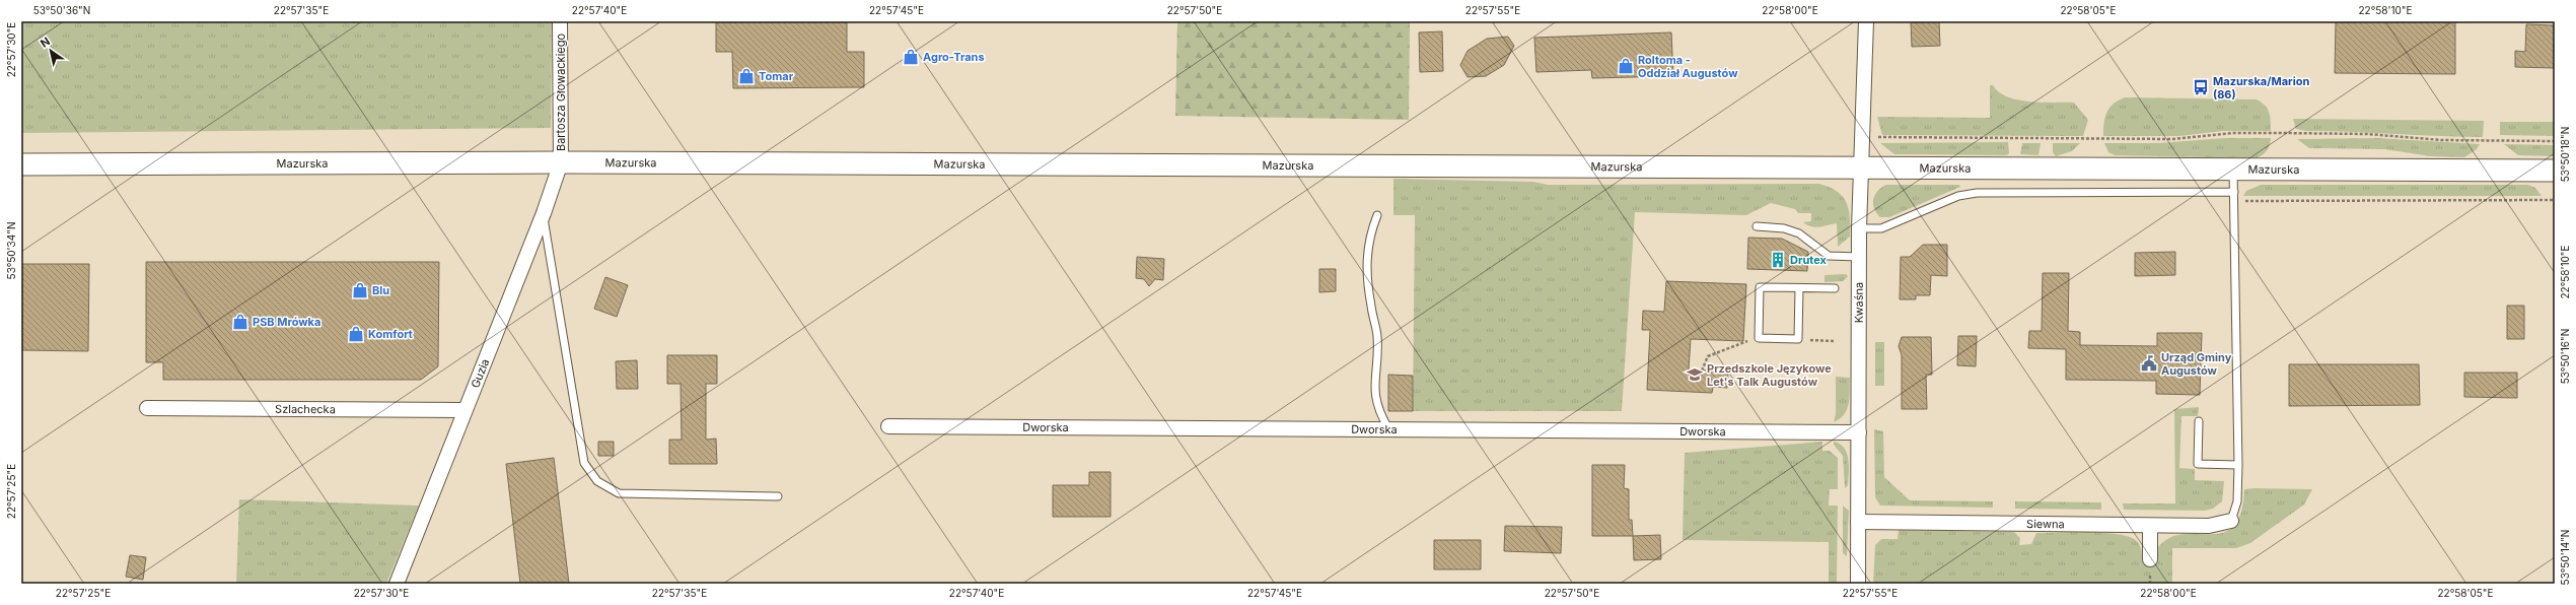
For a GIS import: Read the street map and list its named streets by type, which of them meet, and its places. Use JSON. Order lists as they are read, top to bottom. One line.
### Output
{"streets":{"main road":["Mazurska"],"street":["Bartosza Głowackiego","Kwaśna","Guzia","Szlachecka","Dworska","Siewna"]},"crossings":[["Bartosza Głowackiego","Mazurska"],["Bartosza Głowackiego","Guzia"],["Mazurska","Kwaśna"],["Mazurska","Guzia"],["Kwaśna","Dworska"],["Kwaśna","Siewna"],["Guzia","Szlachecka"]],"places":{"shop":["Agro-Trans","Roltoma - Oddział Augustów","Tomar","Blu","PSB Mrówka","Komfort"],"bus stop":["Mazurska/Marion (86)"],"building":["Drutex"],"public building":["Urząd Gminy Augustów"],"school or university":["Przedszkole Językowe Let's Talk Augustów"]},"north":"top left","coordinates":["53°50'36\"N","22°57'35\"E","22°57'40\"E","22°57'45\"E","22°57'50\"E","22°57'55\"E","22°58'00\"E","22°58'05\"E","22°58'10\"E","22°57'30\"E","53°50'18\"N","53°50'34\"N","53°50'16\"N","22°57'25\"E","53°50'14\"N"]}
